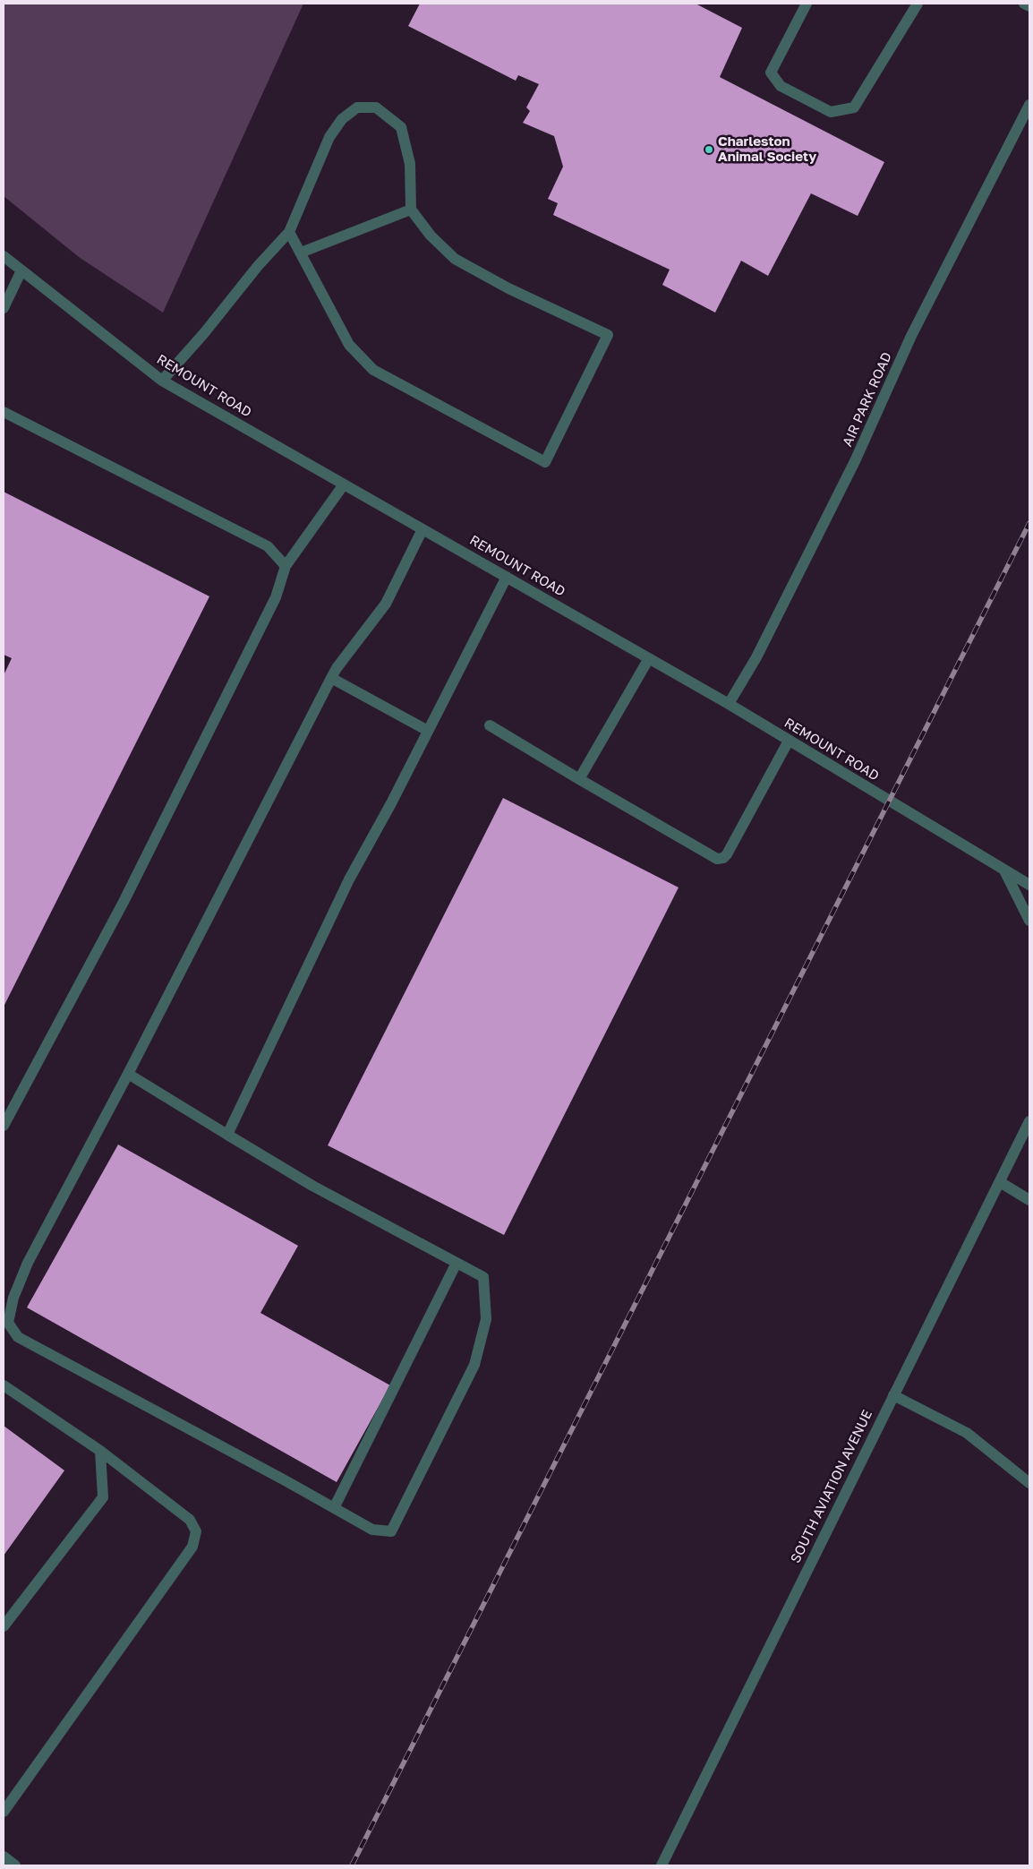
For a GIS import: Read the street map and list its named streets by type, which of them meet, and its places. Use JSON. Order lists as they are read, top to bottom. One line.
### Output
{"streets":{"street":["REMOUNT ROAD","AIR PARK ROAD","SOUTH AVIATION AVENUE"]},"crossings":[["REMOUNT ROAD","AIR PARK ROAD"]],"places":["Charleston Animal Society"]}
